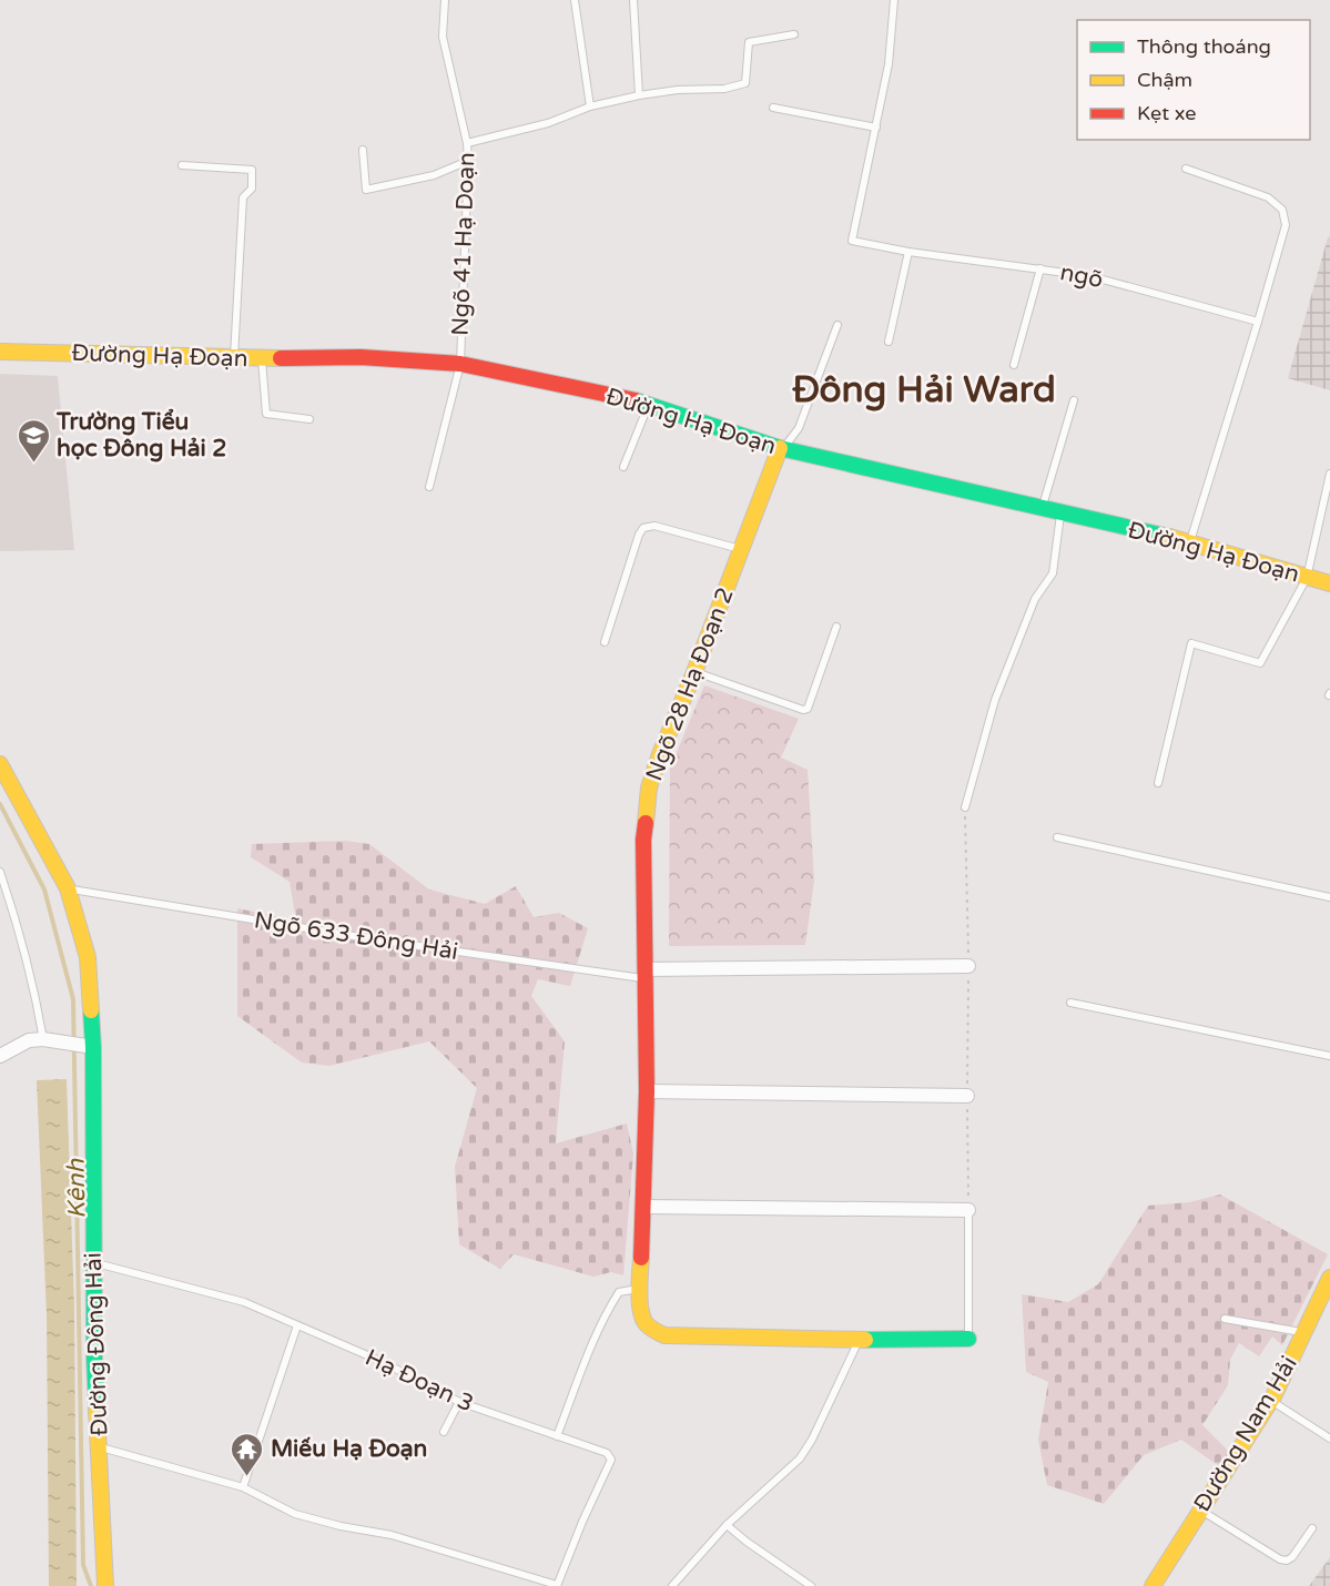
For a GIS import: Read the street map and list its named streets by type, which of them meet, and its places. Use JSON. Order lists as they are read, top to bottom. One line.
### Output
{"streets":{"street":["Đường Hạ Đoạn","Ngõ 28 Hạ Đoạn 2","Đường Đông Hải","Đường Nam Hải"],"lane":["Ngõ 41 Hạ Doạn","ngõ","Ngõ 633 Đông Hải","Hạ Đoạn 3"]},"crossings":[["Ngõ 41 Hạ Doạn","Đường Hạ Đoạn"],["Đường Hạ Đoạn","Ngõ 28 Hạ Đoạn 2"],["Ngõ 28 Hạ Đoạn 2","Ngõ 633 Đông Hải"],["Ngõ 633 Đông Hải","Đường Đông Hải"],["Đường Đông Hải","Hạ Đoạn 3"]],"districts":["Đông Hải Ward"],"water":["Kênh"],"places":{"school or university":["Trường Tiểu học Đông Hải 2"],"temple":["Miếu Hạ Đoạn"]},"legend":["Thông thoáng","Chậm","Kẹt xe"]}
